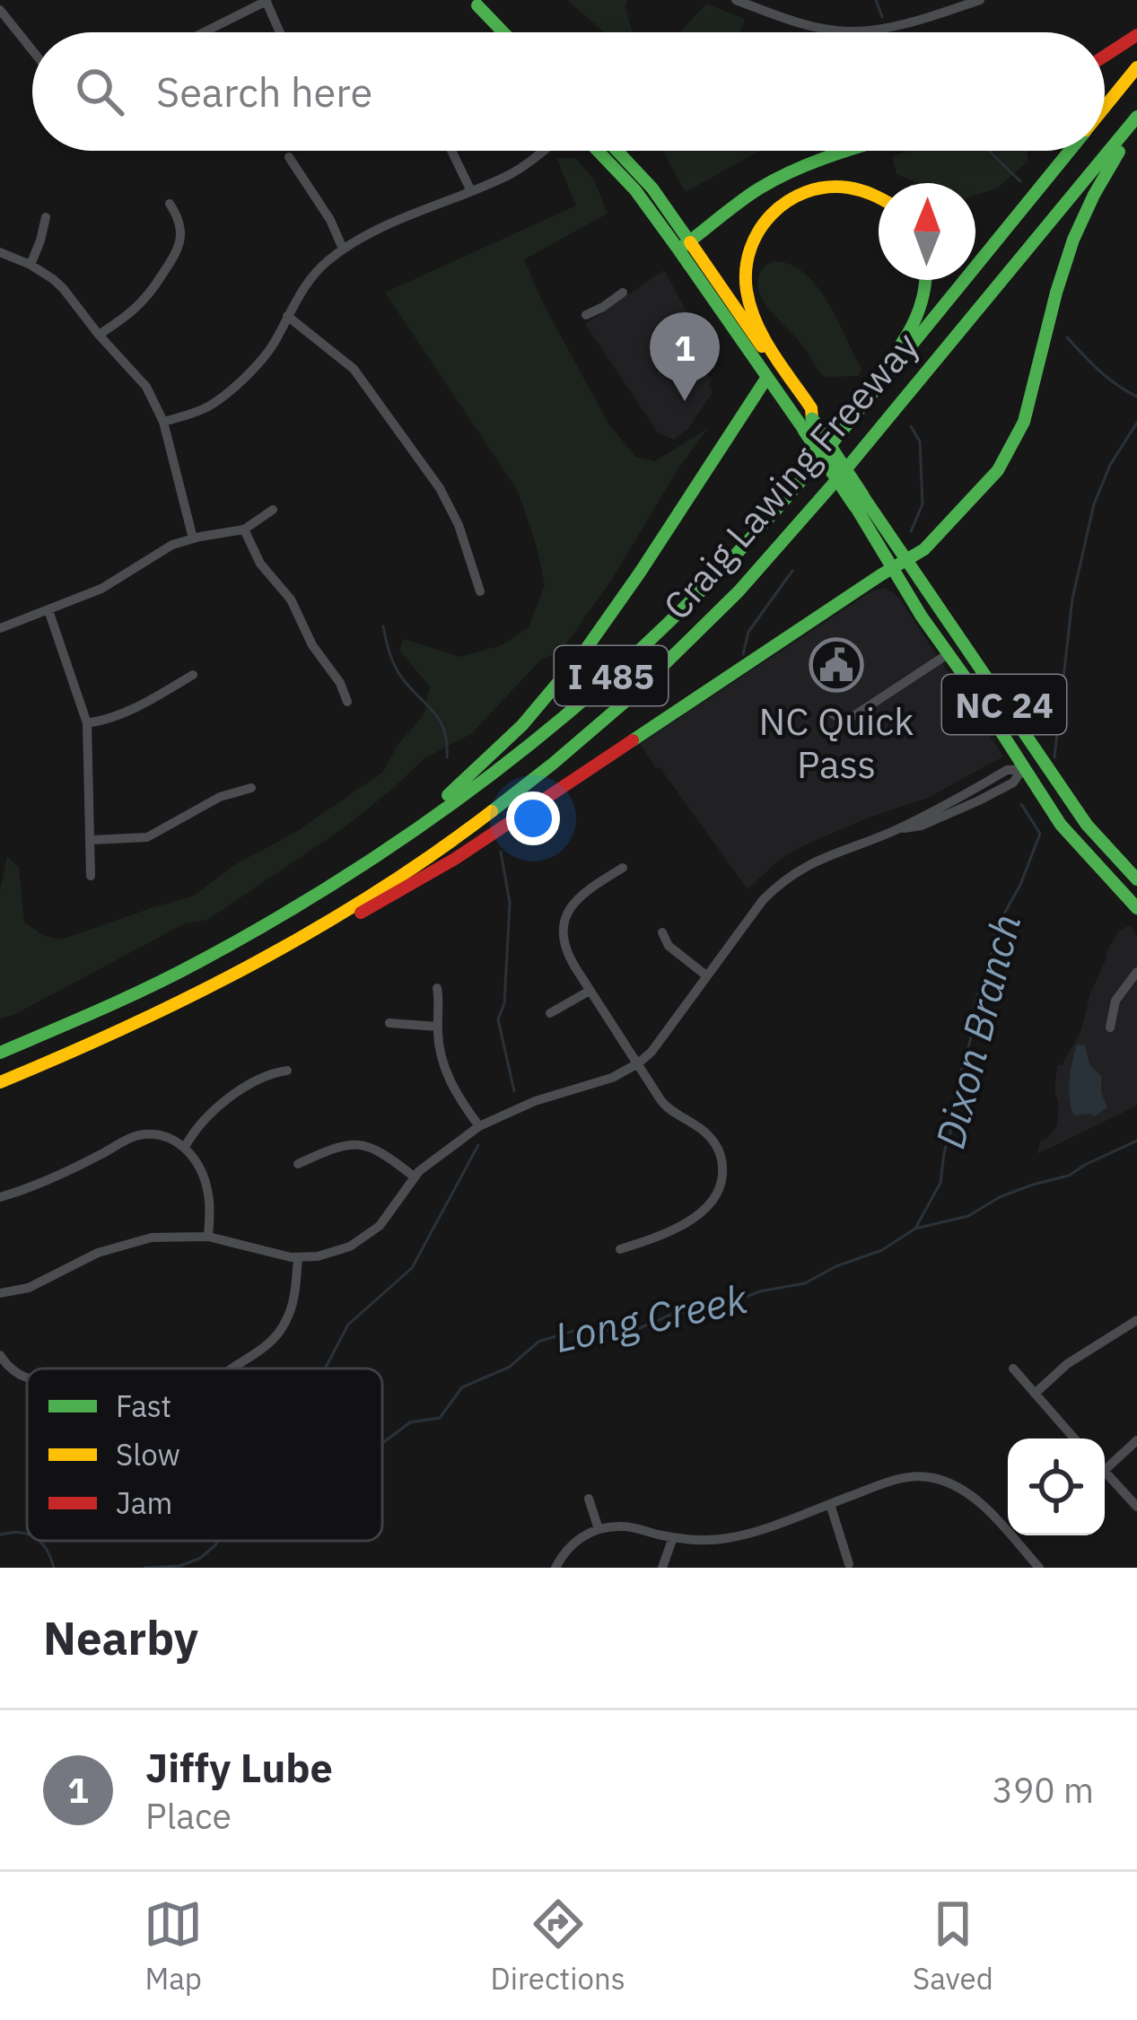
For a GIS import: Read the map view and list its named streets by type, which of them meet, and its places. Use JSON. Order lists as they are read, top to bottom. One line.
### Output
{"streets":{"main road":["Craig Lawing Freeway","I 485","NC 24"]},"water":["Dixon Branch","Long Creek"],"places":{"public building":["NC Quick Pass"]},"legend":["Fast","Slow","Jam"],"north":"top","page":{"search":"Search here","pins":"1","heading":"Nearby","list":[{"mark":"1","name":"Jiffy Lube","note":"Place","value":"390 m"}],"nav":["Map","Directions","Saved"]}}
